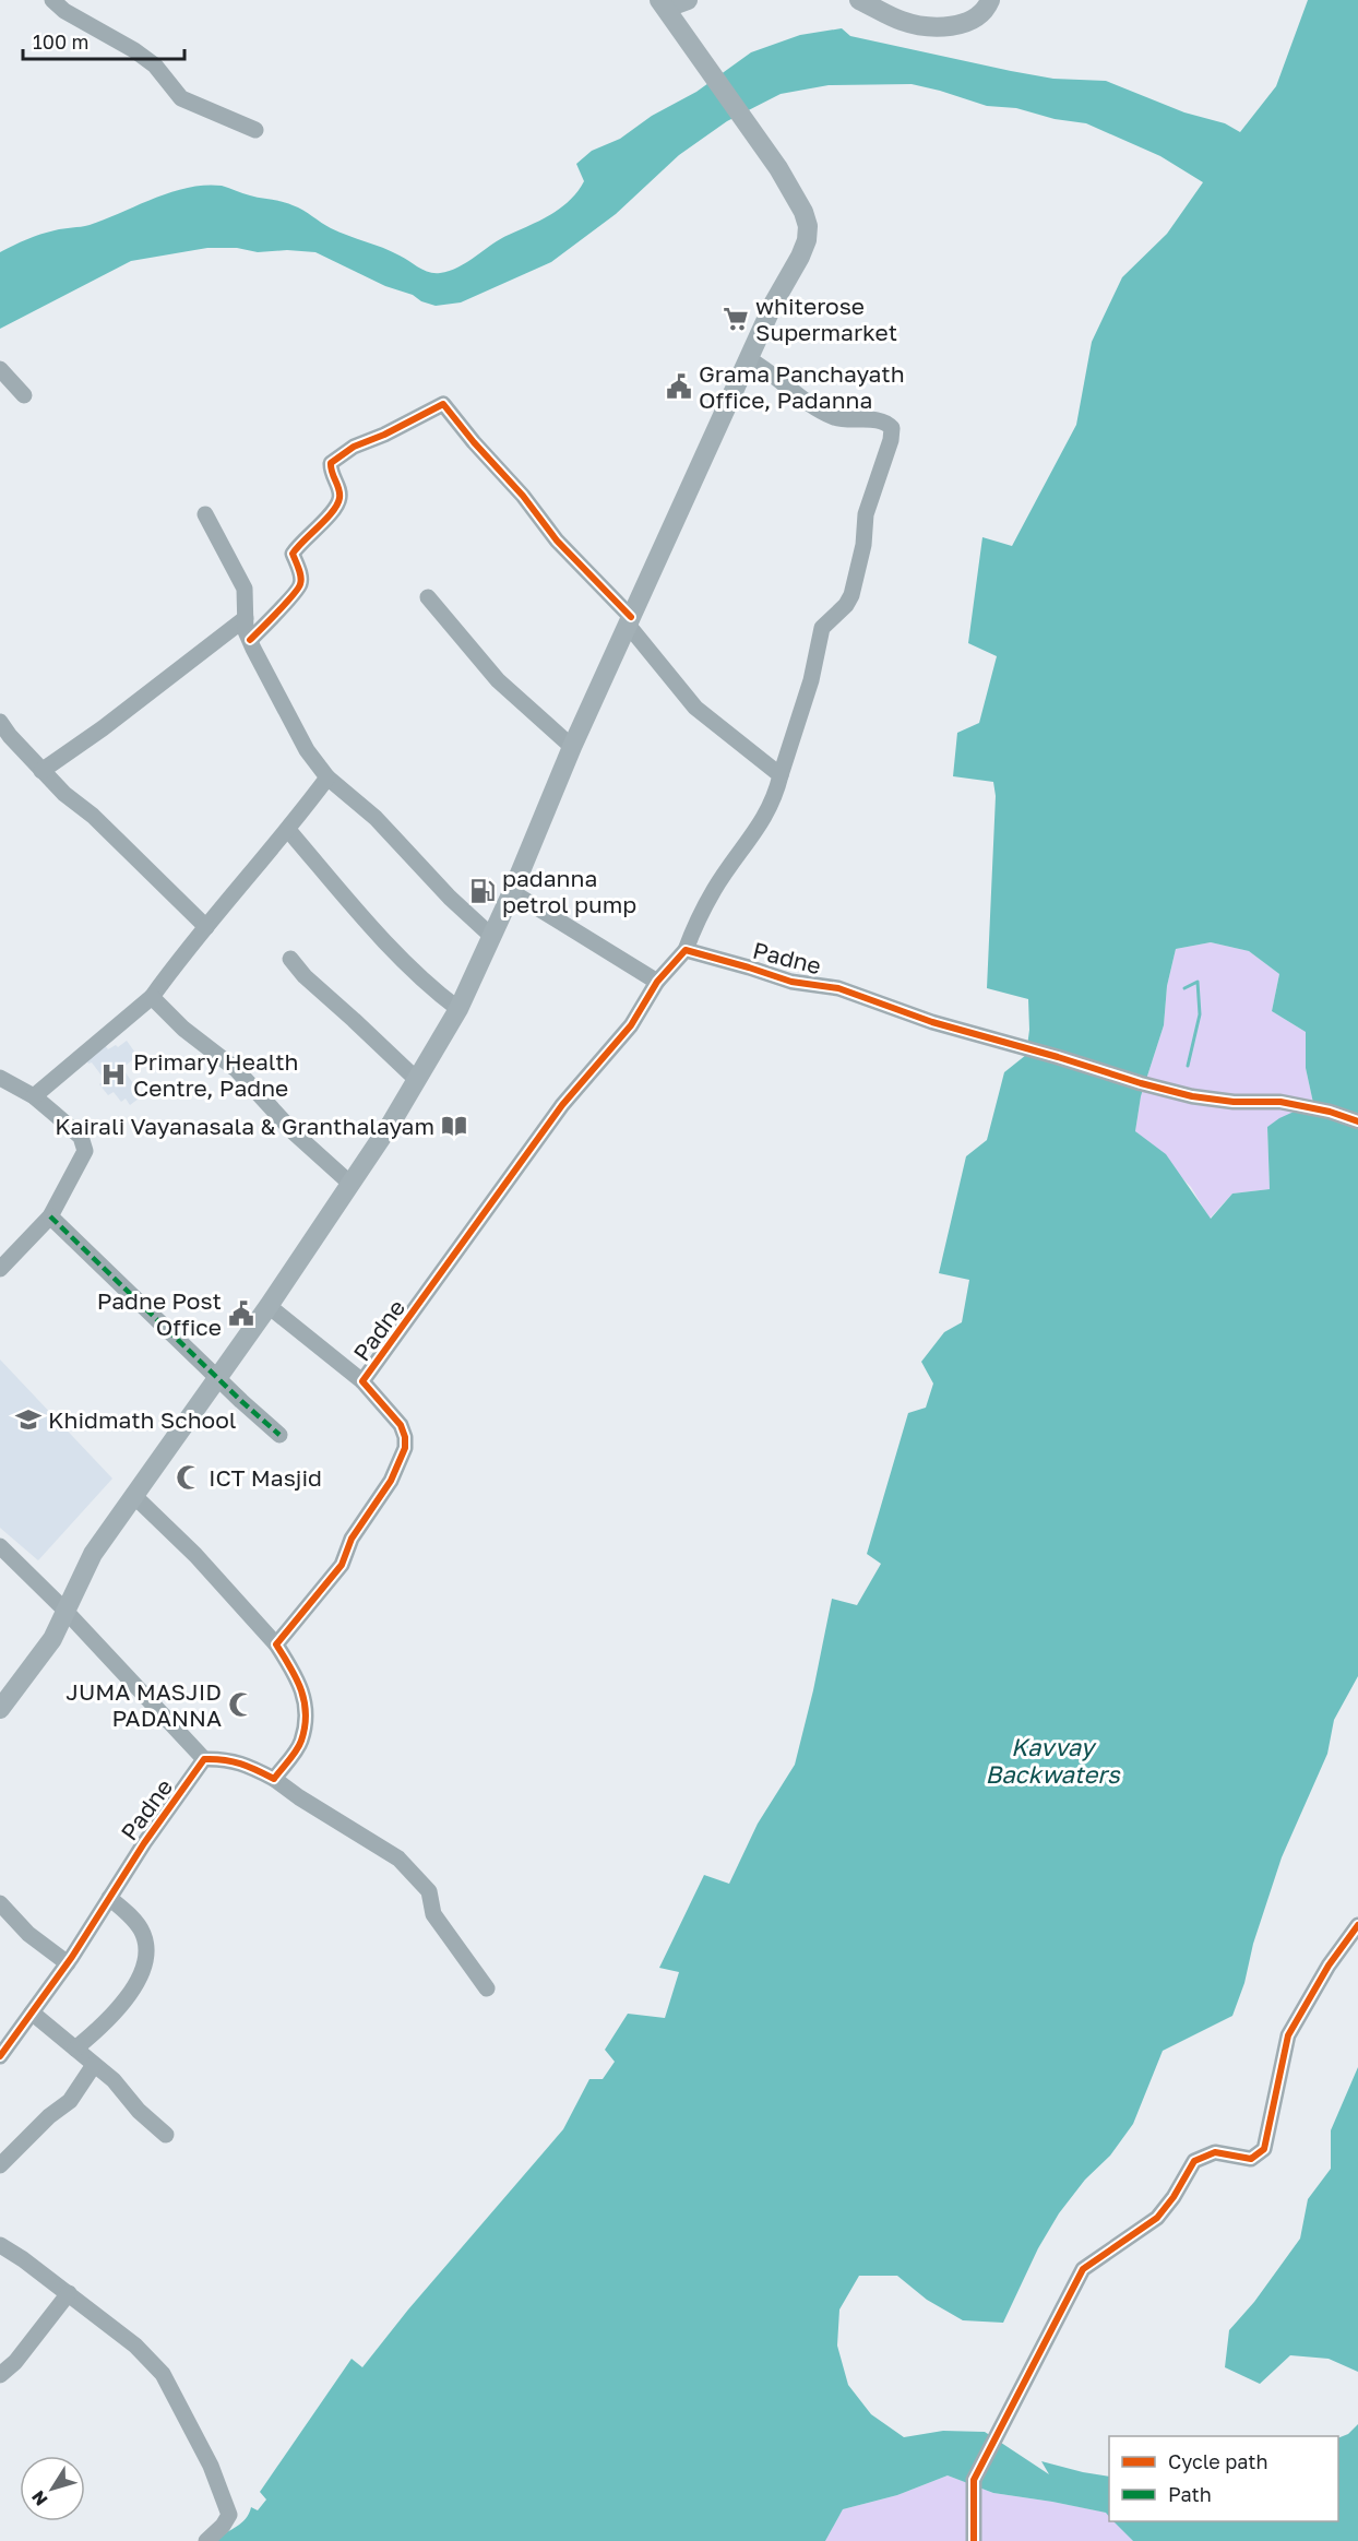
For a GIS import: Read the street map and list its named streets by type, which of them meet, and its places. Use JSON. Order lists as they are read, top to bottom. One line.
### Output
{"streets":{"street":["Padne"]},"water":["Kavvay Backwaters"],"places":{"supermarket":["whiterose Supermarket"],"public building":["Grama Panchayath Office, Padanna","Padne Post Office"],"fuel station":["padanna petrol pump"],"hospital":["Primary Health Centre, Padne"],"library":["Kairali Vayanasala & Granthalayam"],"school or university":["Khidmath School"],"mosque":["ICT Masjid","JUMA MASJID PADANNA"]},"legend":["Cycle path","Path"],"scale_bar":"100 m","north":"bottom left"}
